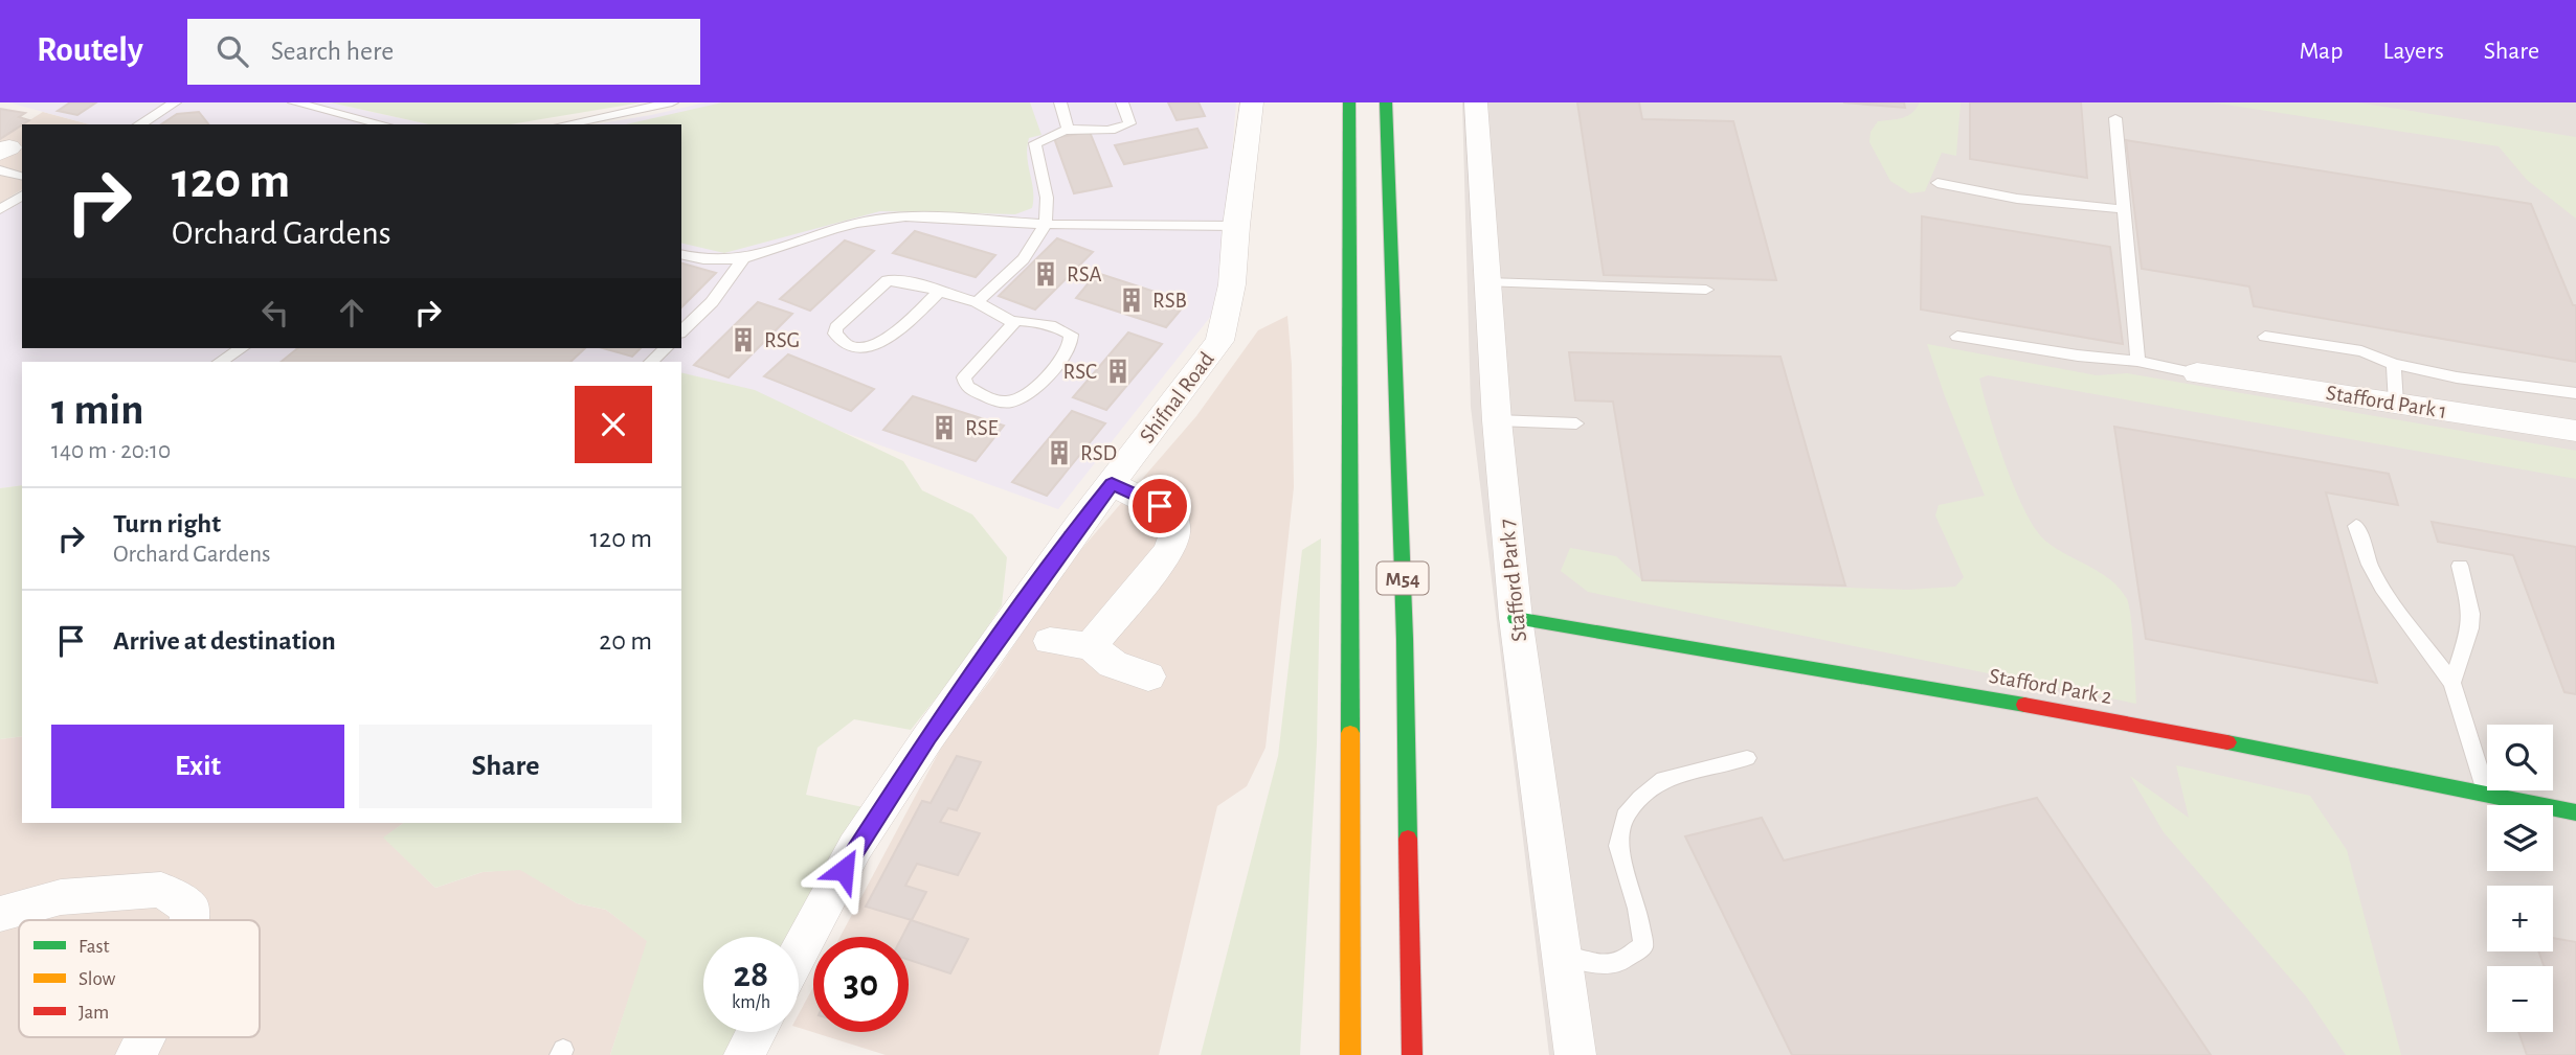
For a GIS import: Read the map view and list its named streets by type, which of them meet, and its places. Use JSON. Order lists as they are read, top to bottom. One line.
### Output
{"streets":{"main road":["M54","Stafford Park 2"],"street":["Shifnal Road","Stafford Park 1","Stafford Park 7"]},"crossings":[["Stafford Park 7","Stafford Park 2"]],"places":{"building":["RSA","RSB","RSG","RSC","RSE","RSD"]},"legend":["Fast","Slow","Jam"],"page":{"header":"Routely","search":"Search here","nav":["Map","Layers","Share"],"turn":["120 m","Orchard Gardens"],"heading":["1 min","140 m · 20:10"],"list":[{"name":"Turn right","note":"Orchard Gardens","value":"120 m"},{"name":"Arrive at destination","value":"20 m"}],"buttons":["Exit","Share"],"map_buttons":["+","−"],"speed":"28 km/h","limit":"30"}}
